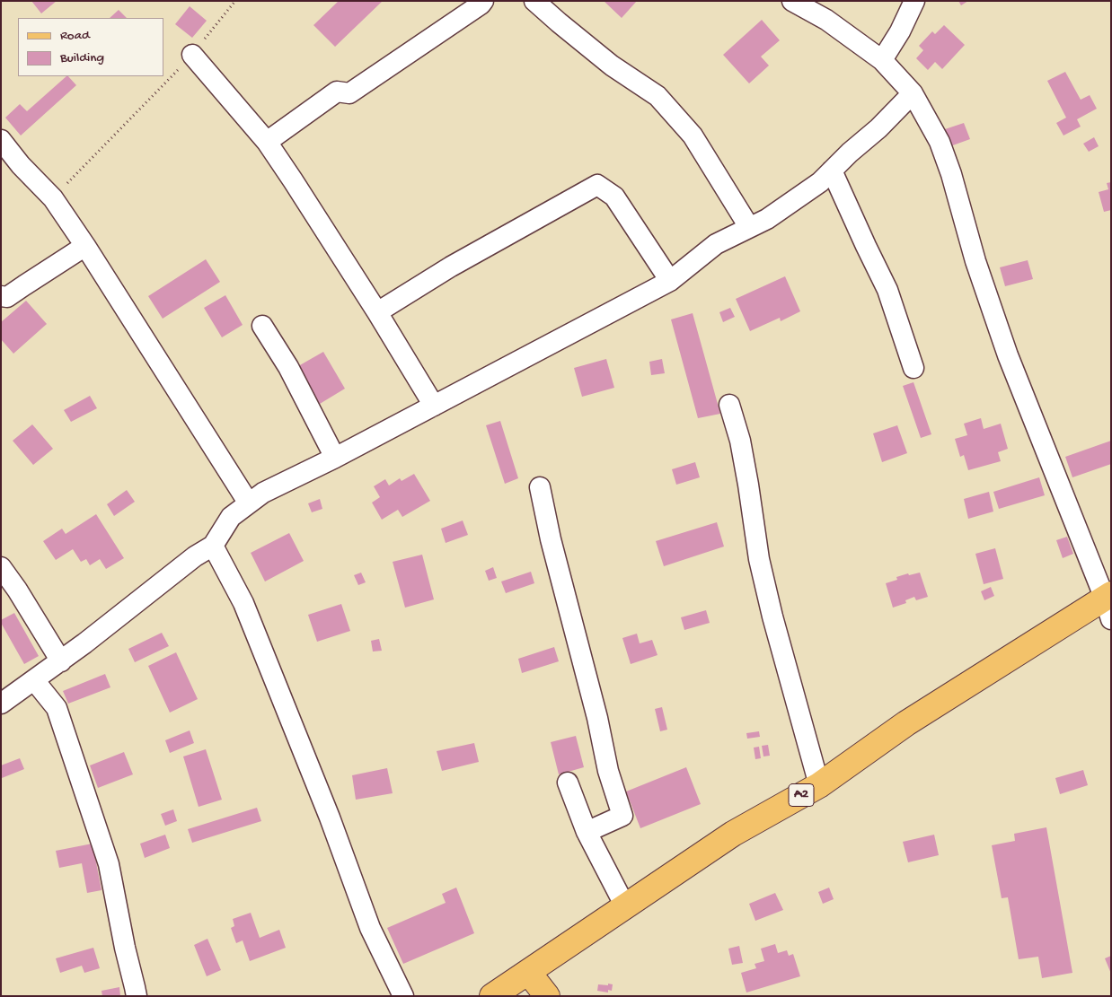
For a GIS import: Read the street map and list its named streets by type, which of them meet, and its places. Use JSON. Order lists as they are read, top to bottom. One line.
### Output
{"streets":{"main road":["A2"]},"legend":["Road","Building"]}
